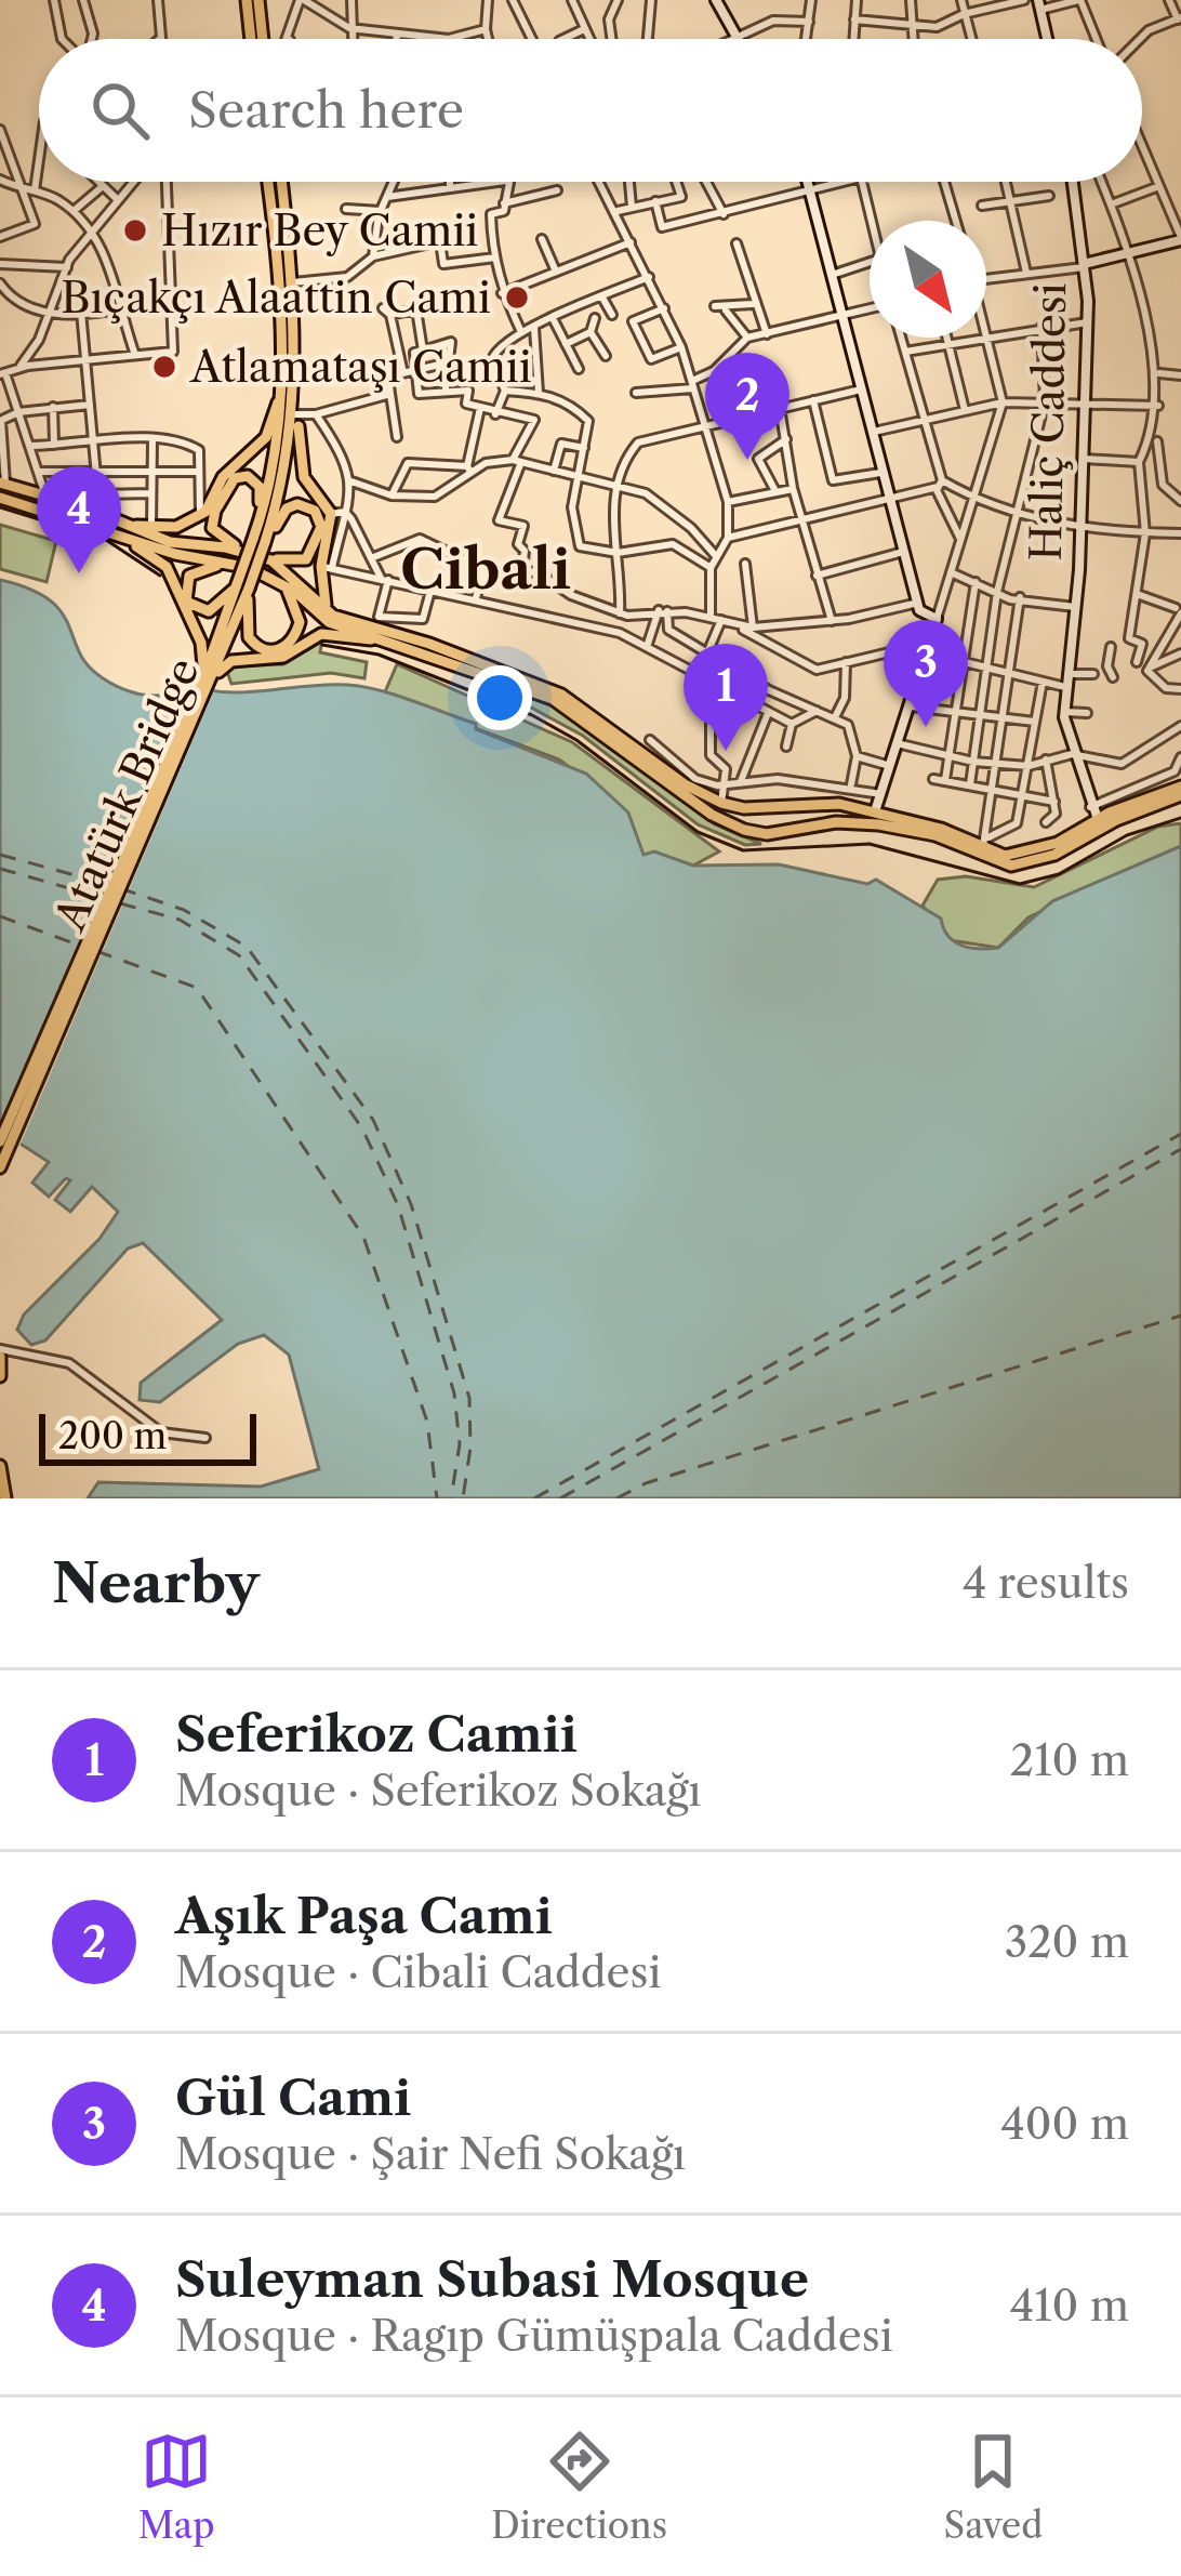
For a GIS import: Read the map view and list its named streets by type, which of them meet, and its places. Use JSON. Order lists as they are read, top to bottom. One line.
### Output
{"streets":{"main road":["Atatürk Bridge"],"street":["Haliç Caddesi"]},"districts":["Cibali"],"places":["Hızır Bey Camii","Bıçakçı Alaattin Cami","Atlamataşı Camii"],"scale_bar":"200 m","north":"bottom right","page":{"search":"Search here","pins":["2","4","3","1"],"scale":"200 m","heading":["Nearby","4 results"],"list":[{"mark":"1","name":"Seferikoz Camii","note":"Mosque · Seferikoz Sokağı","value":"210 m"},{"mark":"2","name":"Aşık Paşa Cami","note":"Mosque · Cibali Caddesi","value":"320 m"},{"mark":"3","name":"Gül Cami","note":"Mosque · Şair Nefi Sokağı","value":"400 m"},{"mark":"4","name":"Suleyman Subasi Mosque","note":"Mosque · Ragıp Gümüşpala Caddesi","value":"410 m"}],"nav":["Map","Directions","Saved"]}}
